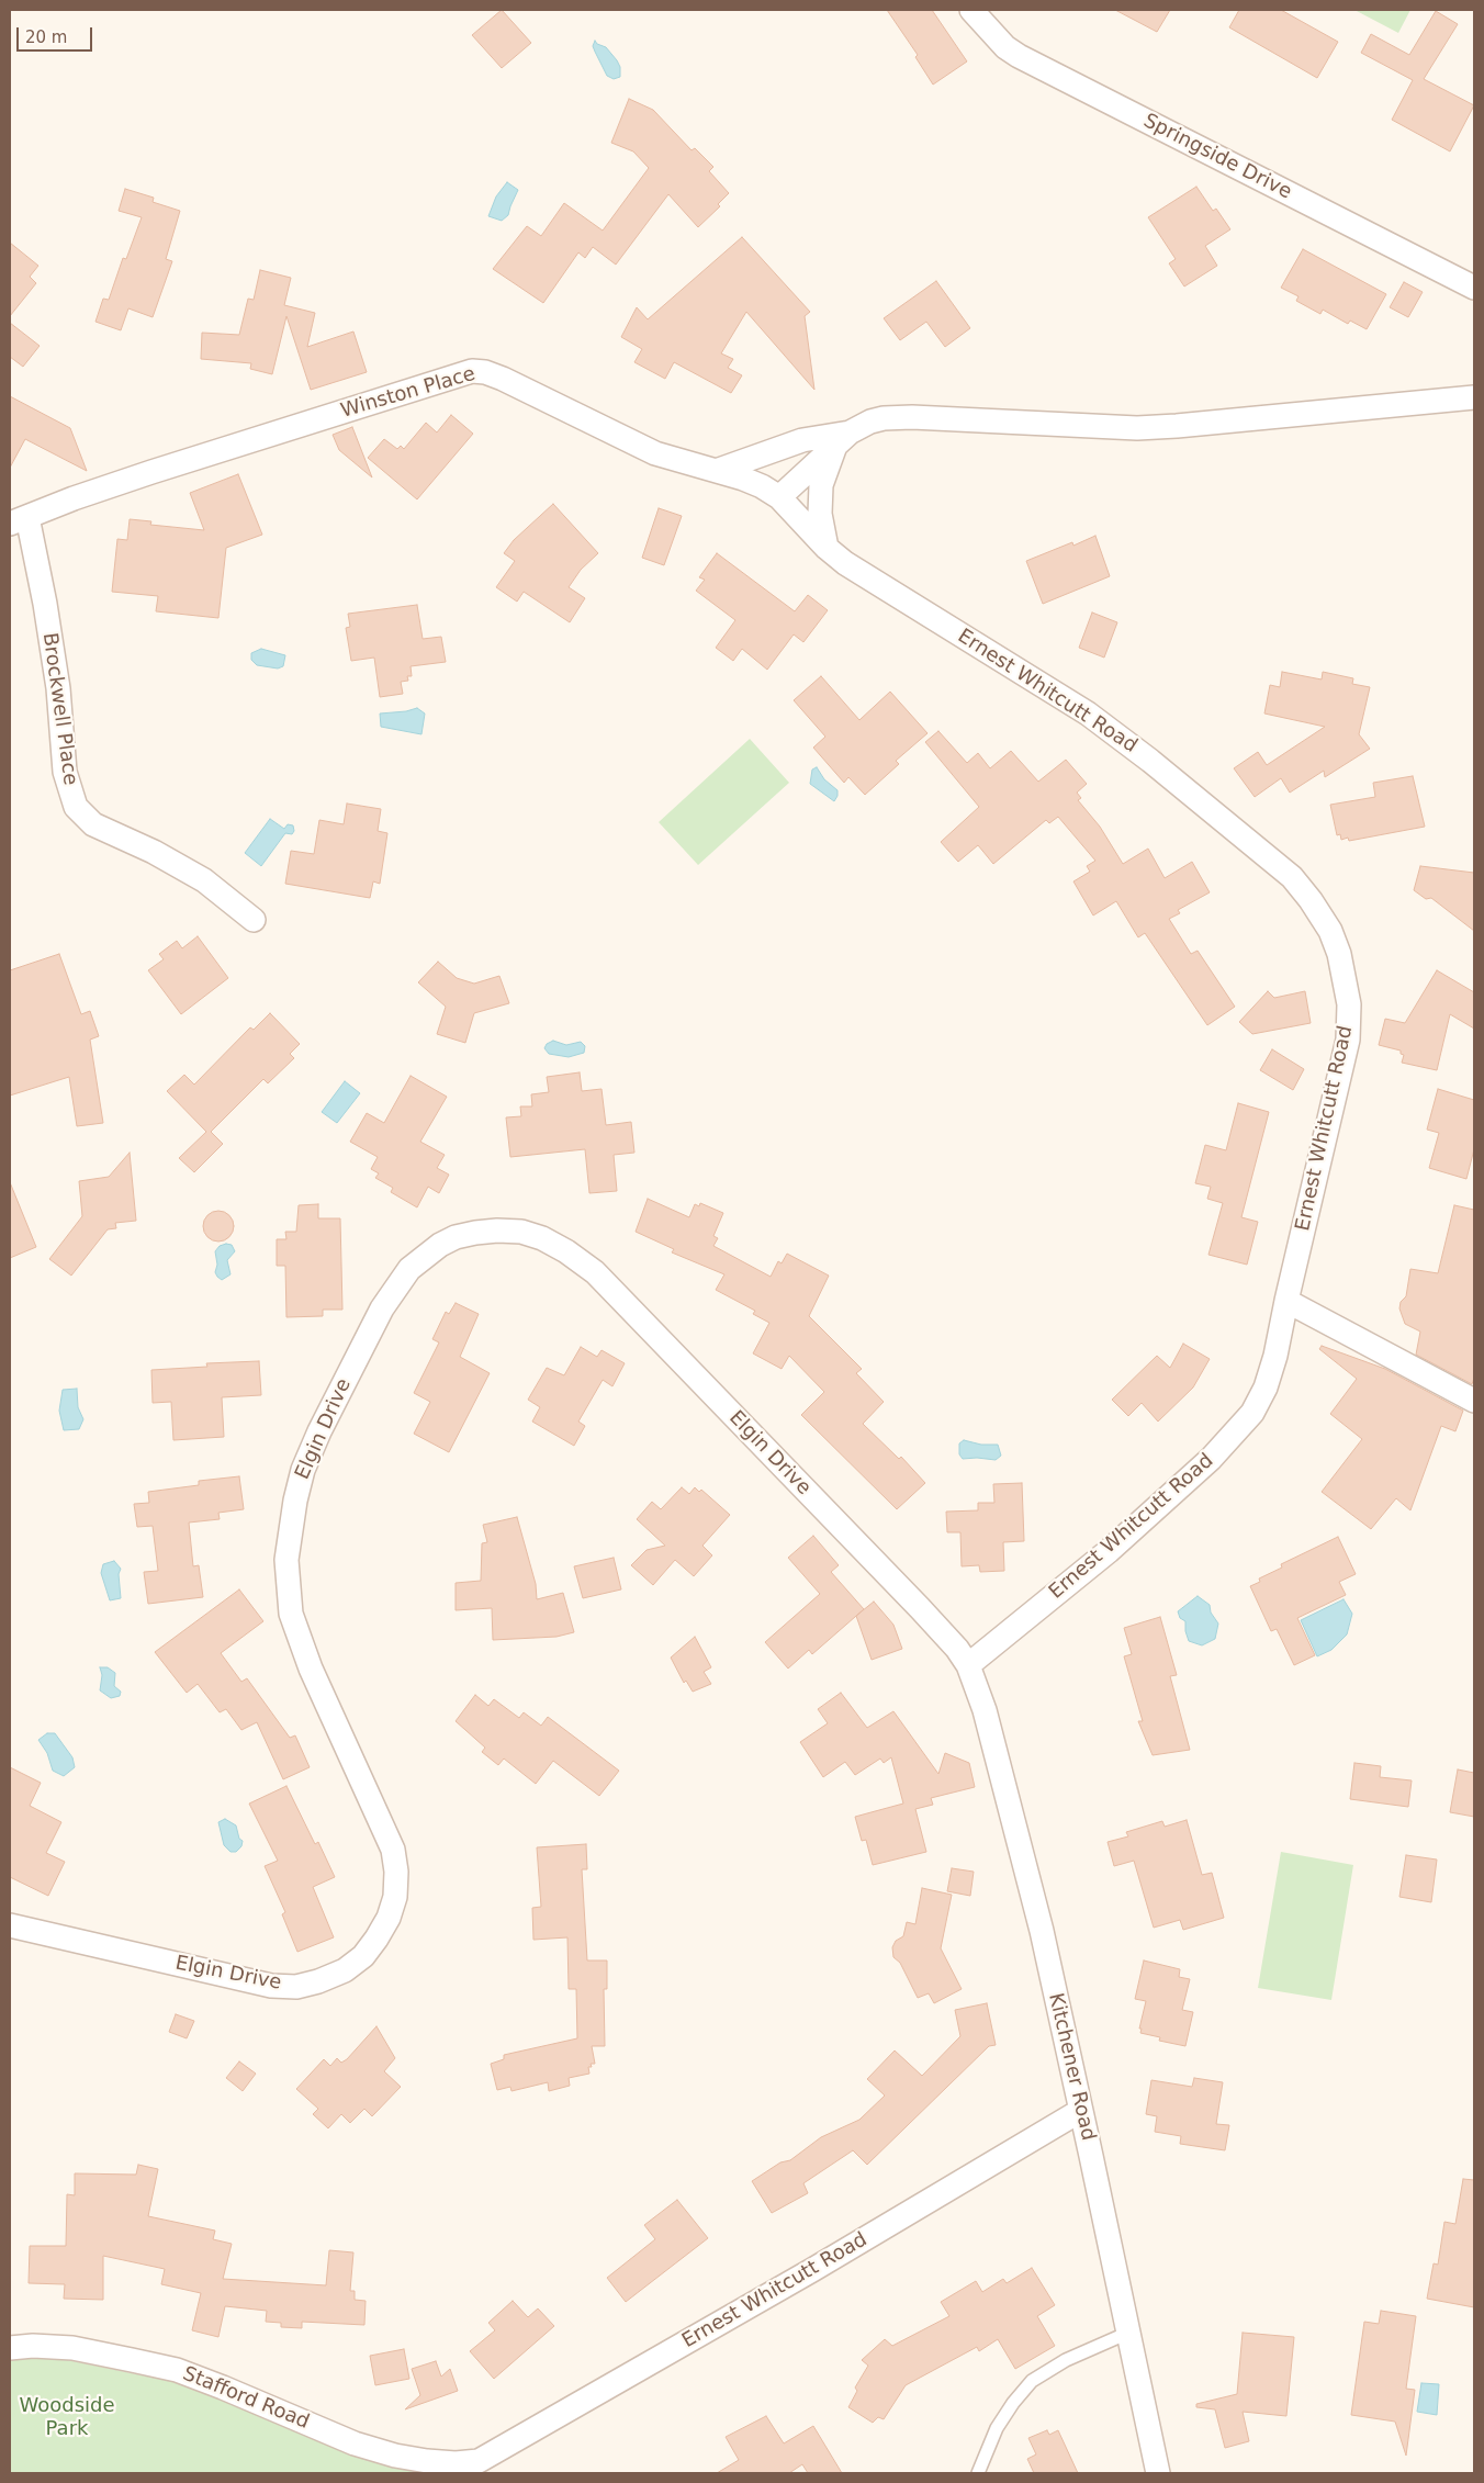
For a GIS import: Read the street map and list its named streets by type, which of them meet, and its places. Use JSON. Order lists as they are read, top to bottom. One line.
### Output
{"streets":{"street":["Springside Drive","Winston Place","Ernest Whitcutt Road","Brockwell Place","Elgin Drive","Kitchener Road","Stafford Road"]},"crossings":[["Winston Place","Ernest Whitcutt Road"],["Winston Place","Brockwell Place"],["Ernest Whitcutt Road","Elgin Drive"],["Ernest Whitcutt Road","Kitchener Road"],["Ernest Whitcutt Road","Stafford Road"],["Elgin Drive","Kitchener Road"]],"parks":["Woodside Park"],"scale_bar":"20 m"}
